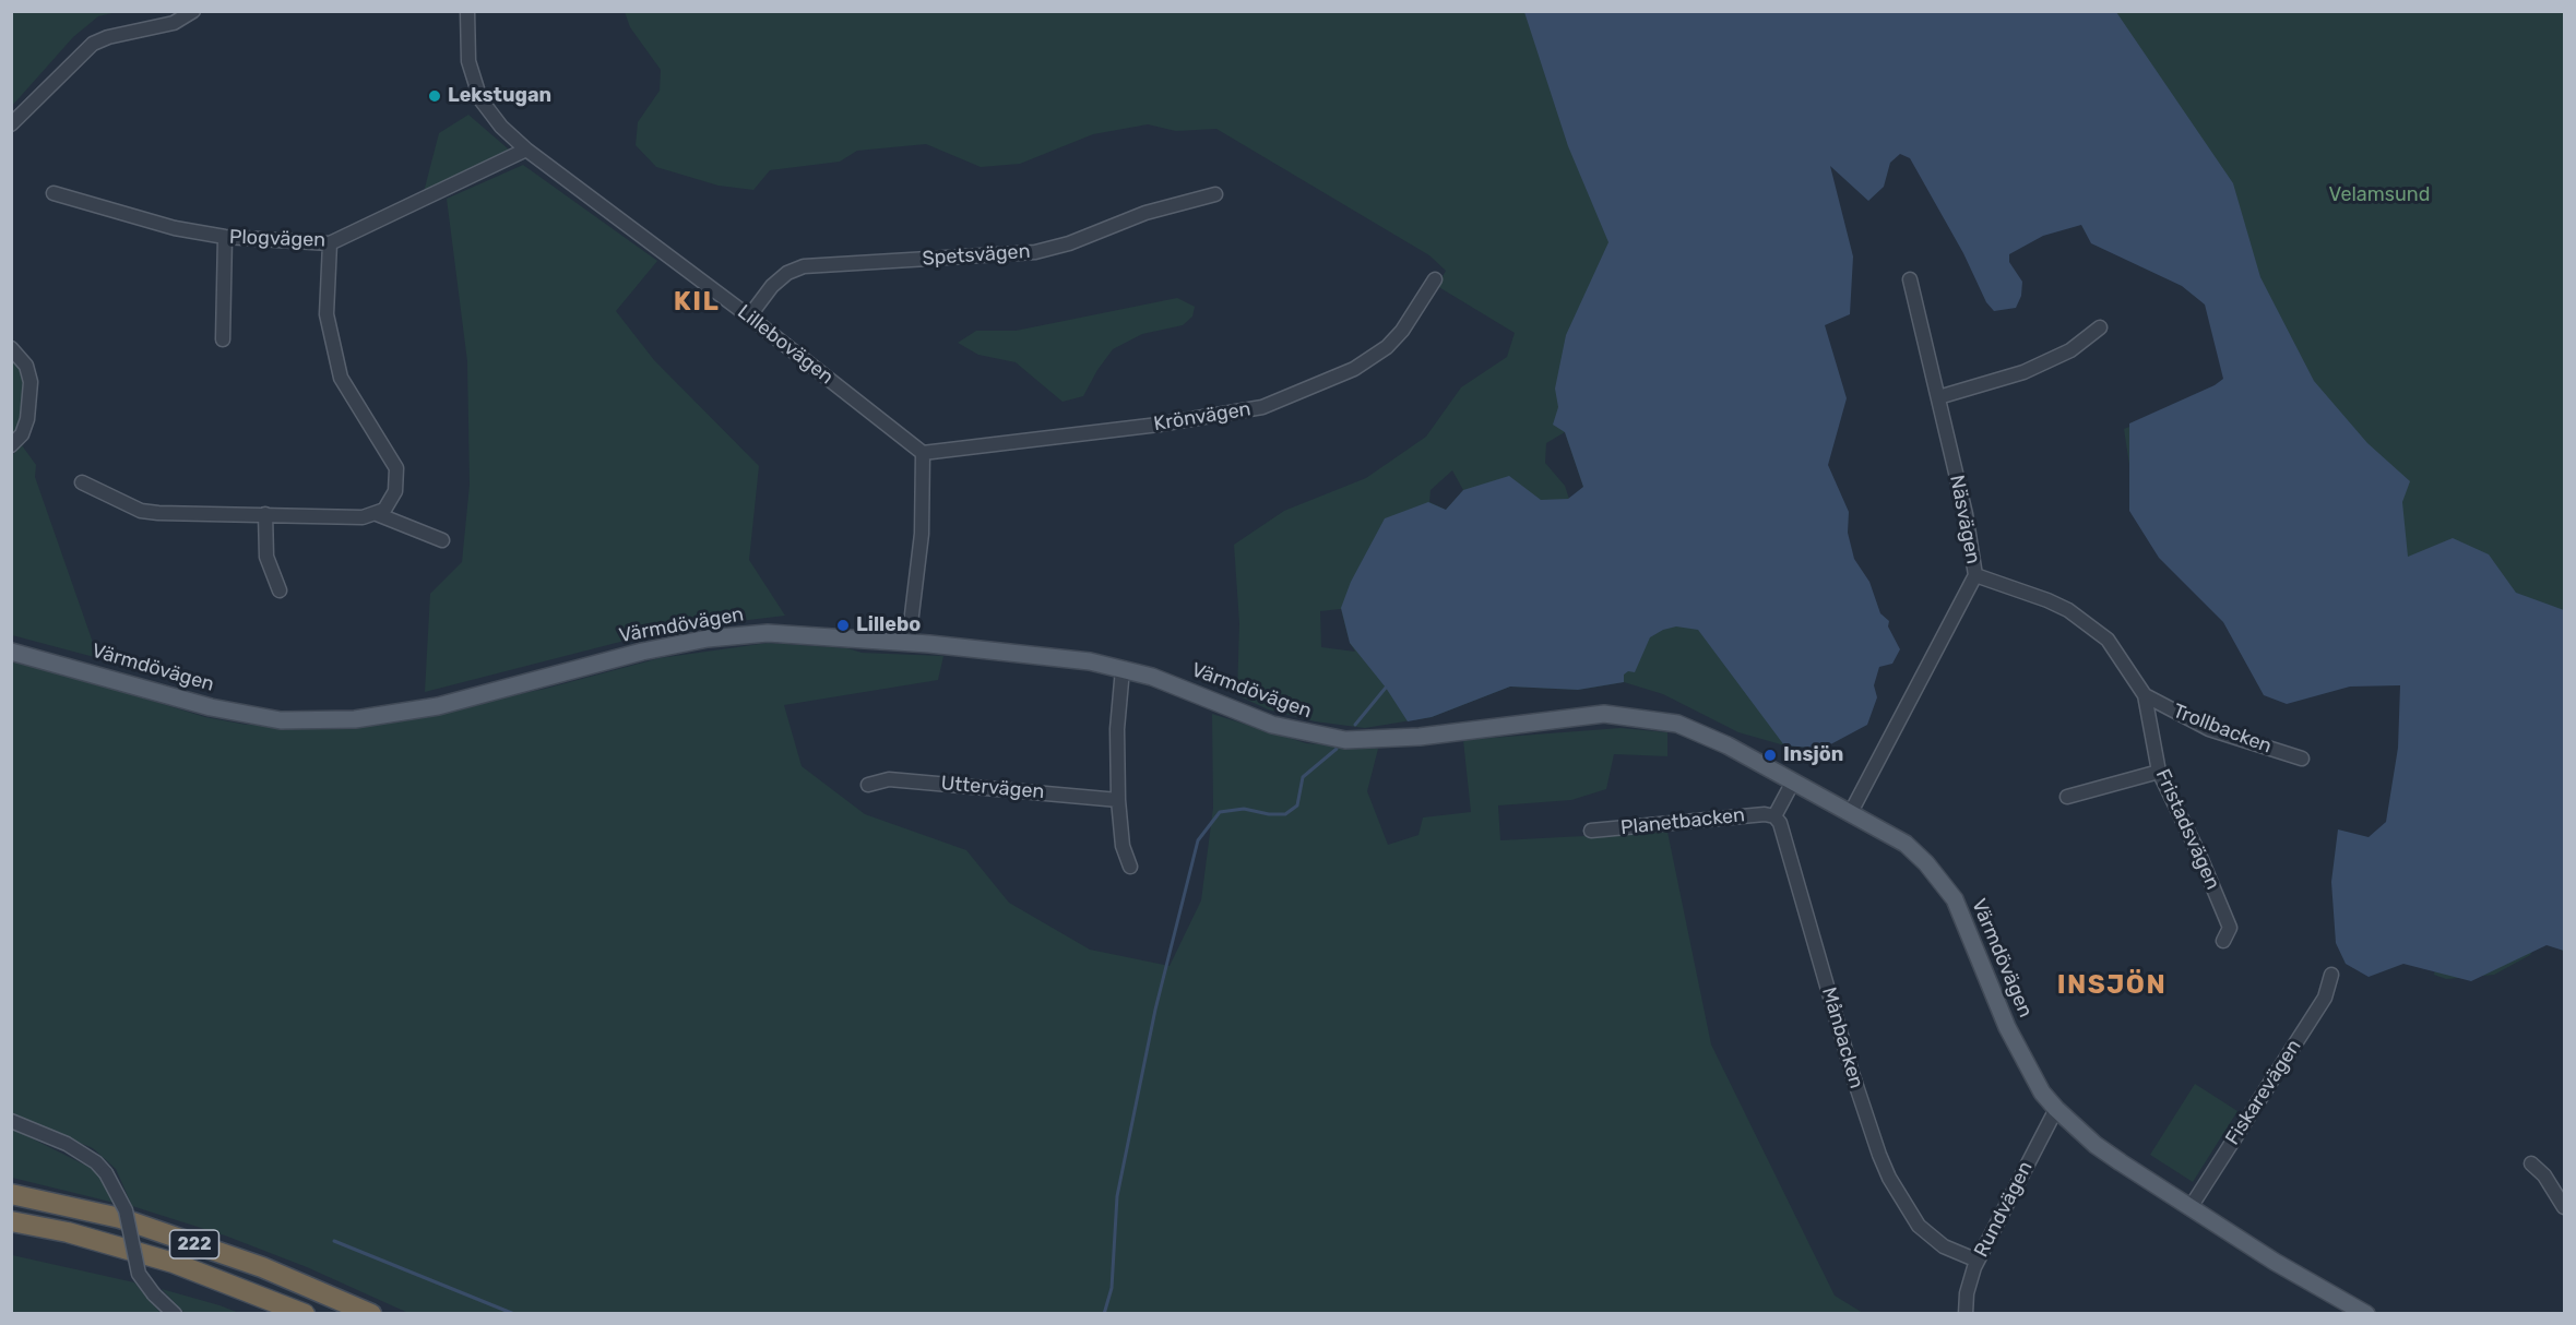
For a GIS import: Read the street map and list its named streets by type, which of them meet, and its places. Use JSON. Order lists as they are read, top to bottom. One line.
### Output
{"streets":{"highway":["222"],"main road":["Värmdövägen"],"street":["Plogvägen","Spetsvägen","Lillebovägen","Krönvägen","Näsvägen","Trollbacken","Uttervägen","Planetbacken","Fristadsvägen","Månbacken","Fiskarevägen","Rundvägen"]},"crossings":[["Plogvägen","Lillebovägen"],["Spetsvägen","Lillebovägen"],["Lillebovägen","Krönvägen"],["Näsvägen","Värmdövägen"],["Näsvägen","Fristadsvägen"],["Värmdövägen","Fiskarevägen"],["Värmdövägen","Rundvägen"],["Trollbacken","Fristadsvägen"],["Planetbacken","Månbacken"],["Månbacken","Rundvägen"]],"districts":["KIL","INSJÖN"],"parks":["Velamsund"],"places":["Lekstugan","Lillebo","Insjön"]}
